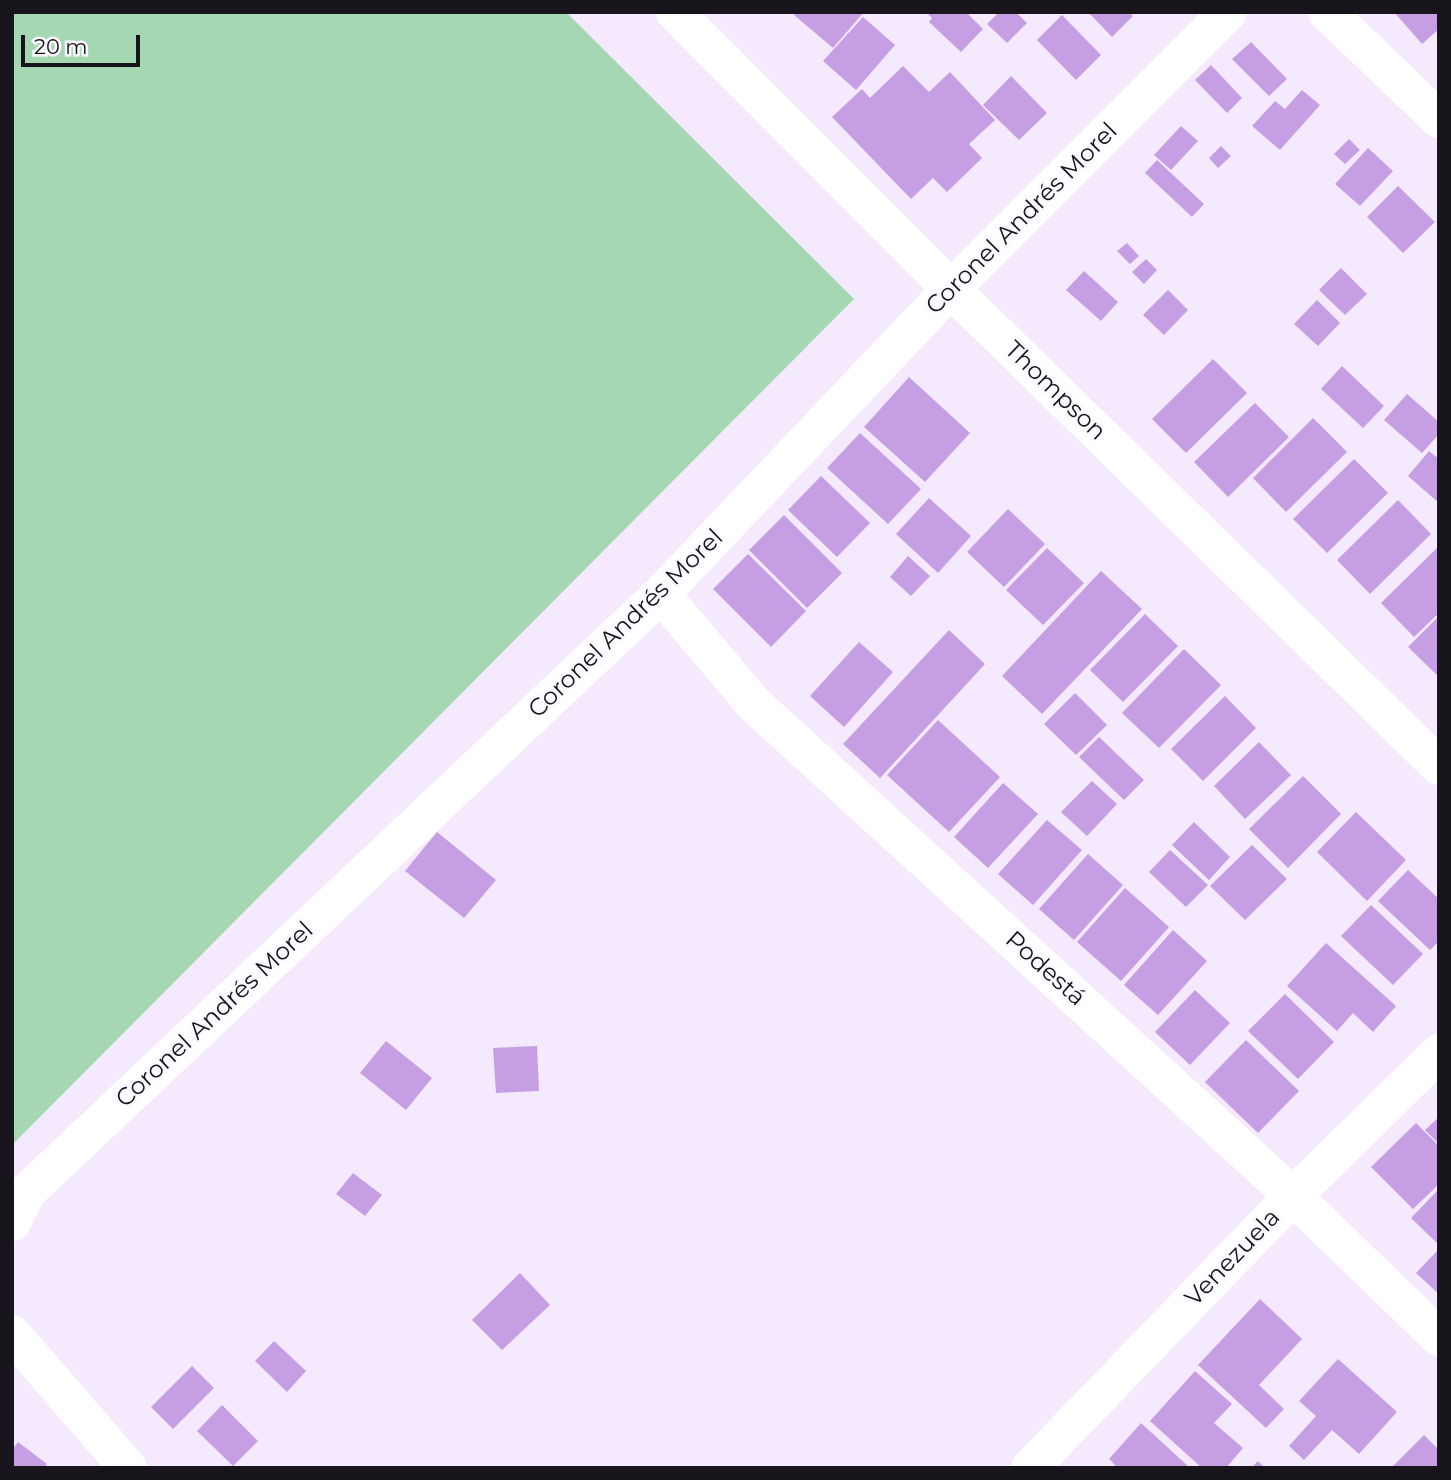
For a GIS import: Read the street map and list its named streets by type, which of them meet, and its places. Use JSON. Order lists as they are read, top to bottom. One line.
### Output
{"streets":{"street":["Coronel Andrés Morel","Thompson","Podestá","Venezuela"]},"crossings":[["Coronel Andrés Morel","Thompson"],["Coronel Andrés Morel","Podestá"],["Podestá","Venezuela"]],"scale_bar":"20 m"}
